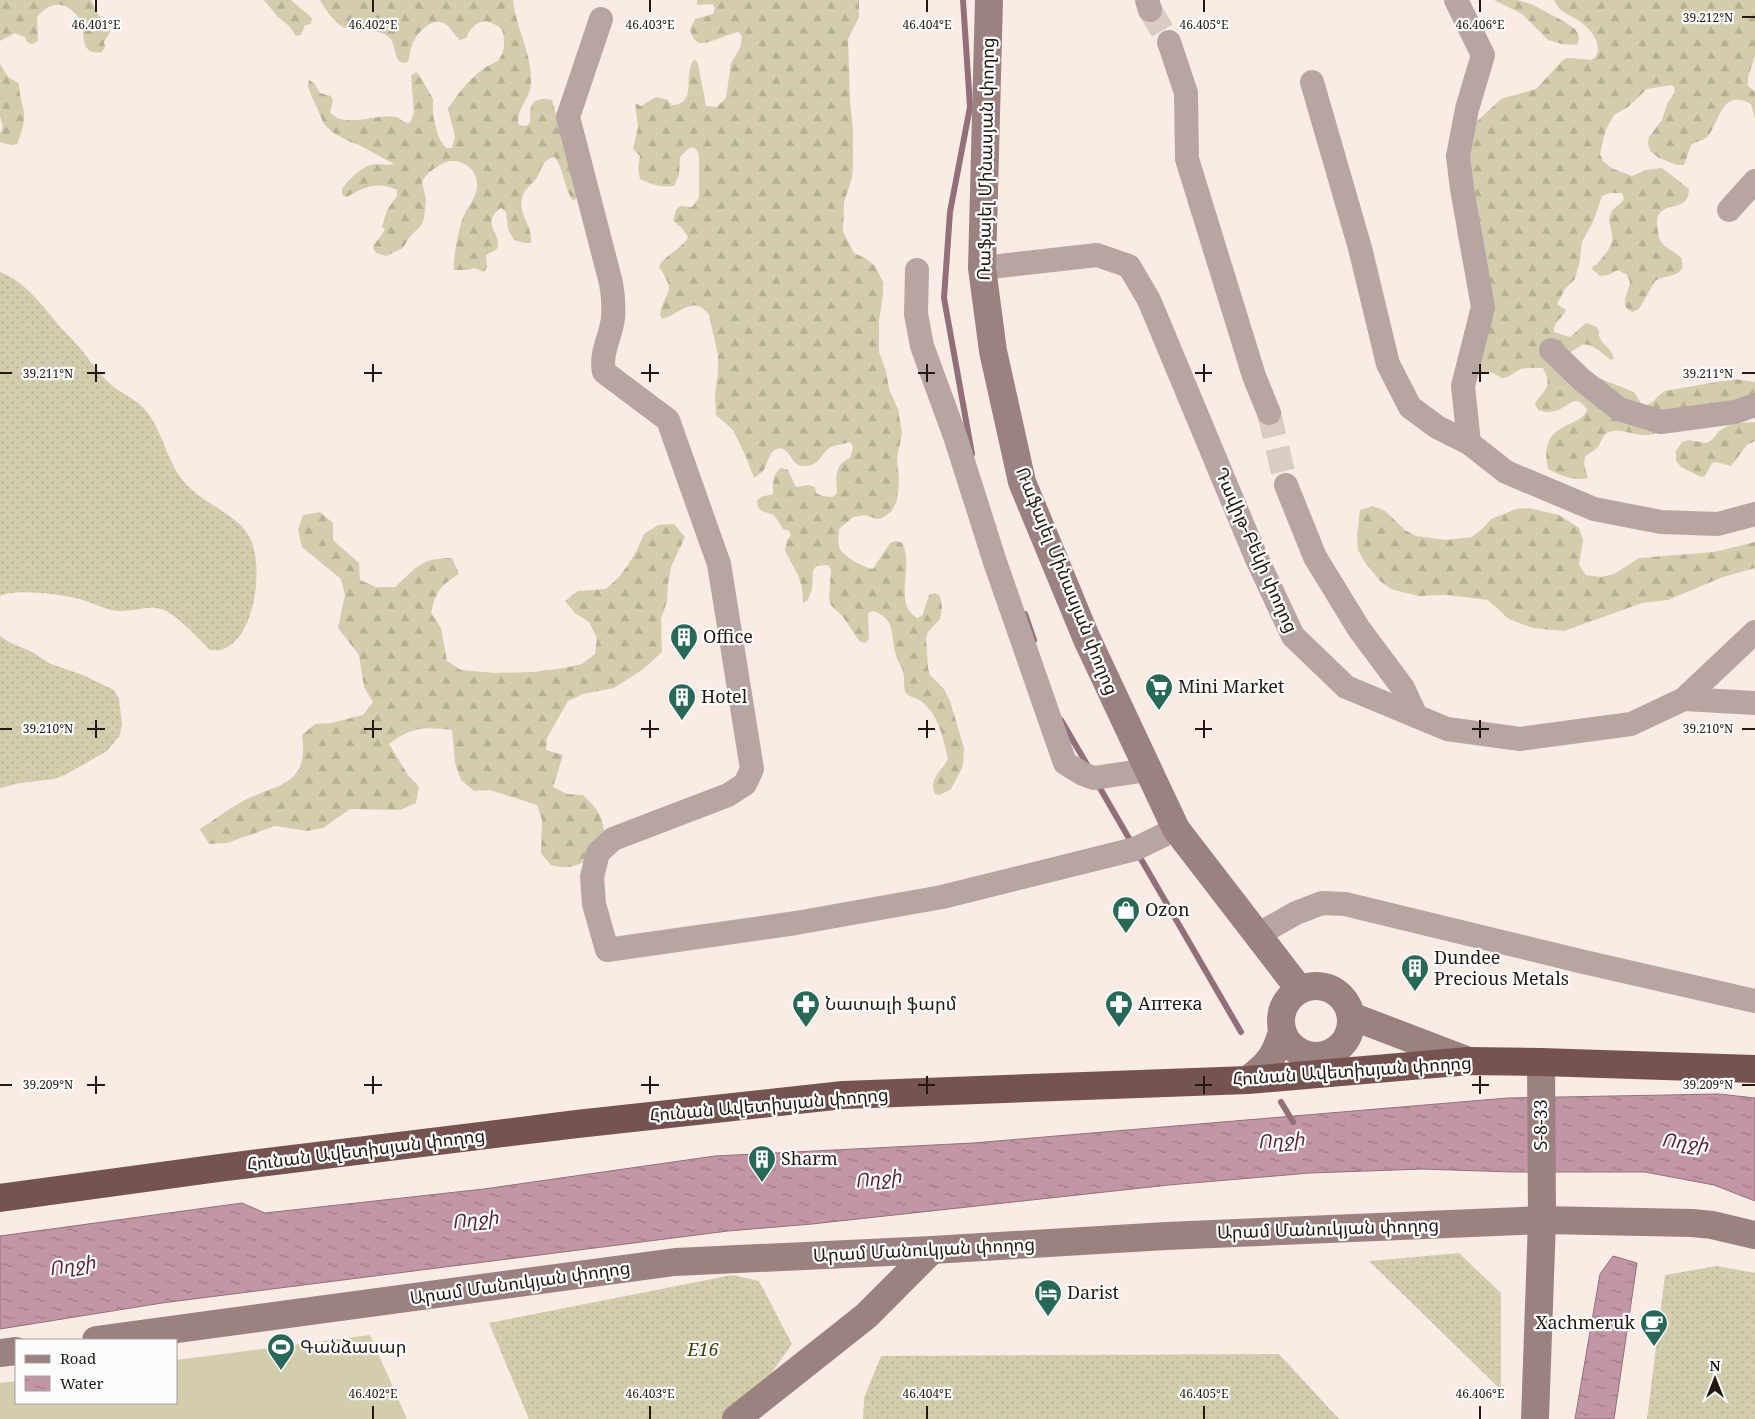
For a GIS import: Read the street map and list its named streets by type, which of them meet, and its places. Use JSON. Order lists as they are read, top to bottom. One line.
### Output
{"streets":{"highway":["Հունան Ավետիսյան փողոց"],"street":["Ռաֆայել Մինասյան փողոց","Դավիթ-Բեկի փողոց","Տ-8-33","Արամ Մանուկյան փողոց"]},"crossings":[["Ռաֆայել Մինասյան փողոց","Դավիթ-Բեկի փողոց"],["Հունան Ավետիսյան փողոց","Տ-8-33"],["Տ-8-33","Արամ Մանուկյան փողոց"]],"water":["Ողջի"],"parks":["E16"],"places":{"building":["Office","Hotel","Dundee Precious Metals","Sharm"],"supermarket":["Mini Market"],"shop":["Ozon"],"pharmacy":["Նատալի ֆարմ","Аптека"],"hotel":["Darist"],"cafe":["Xachmeruk"],"sports":["Գանձասար"]},"legend":["Road","Water"],"north":"top","coordinates":["39.212°N","46.401°E","46.402°E","46.403°E","46.404°E","46.405°E","46.406°E","39.211°N","39.210°N","39.209°N"]}
